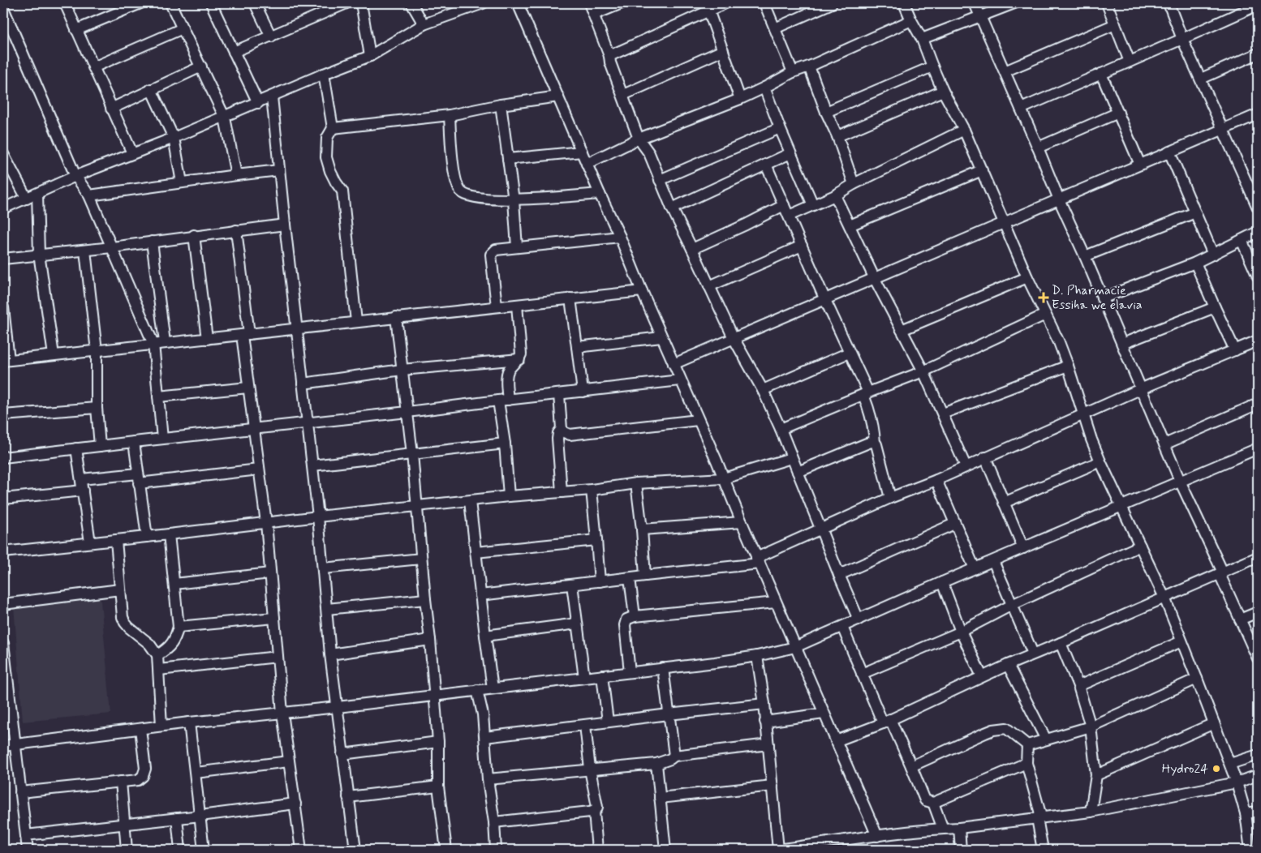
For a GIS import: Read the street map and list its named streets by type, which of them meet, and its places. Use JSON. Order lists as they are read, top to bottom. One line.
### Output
{"places":{"health":["D. Pharmacie Essiha we elavia"],"other":["Hydro24"]}}
